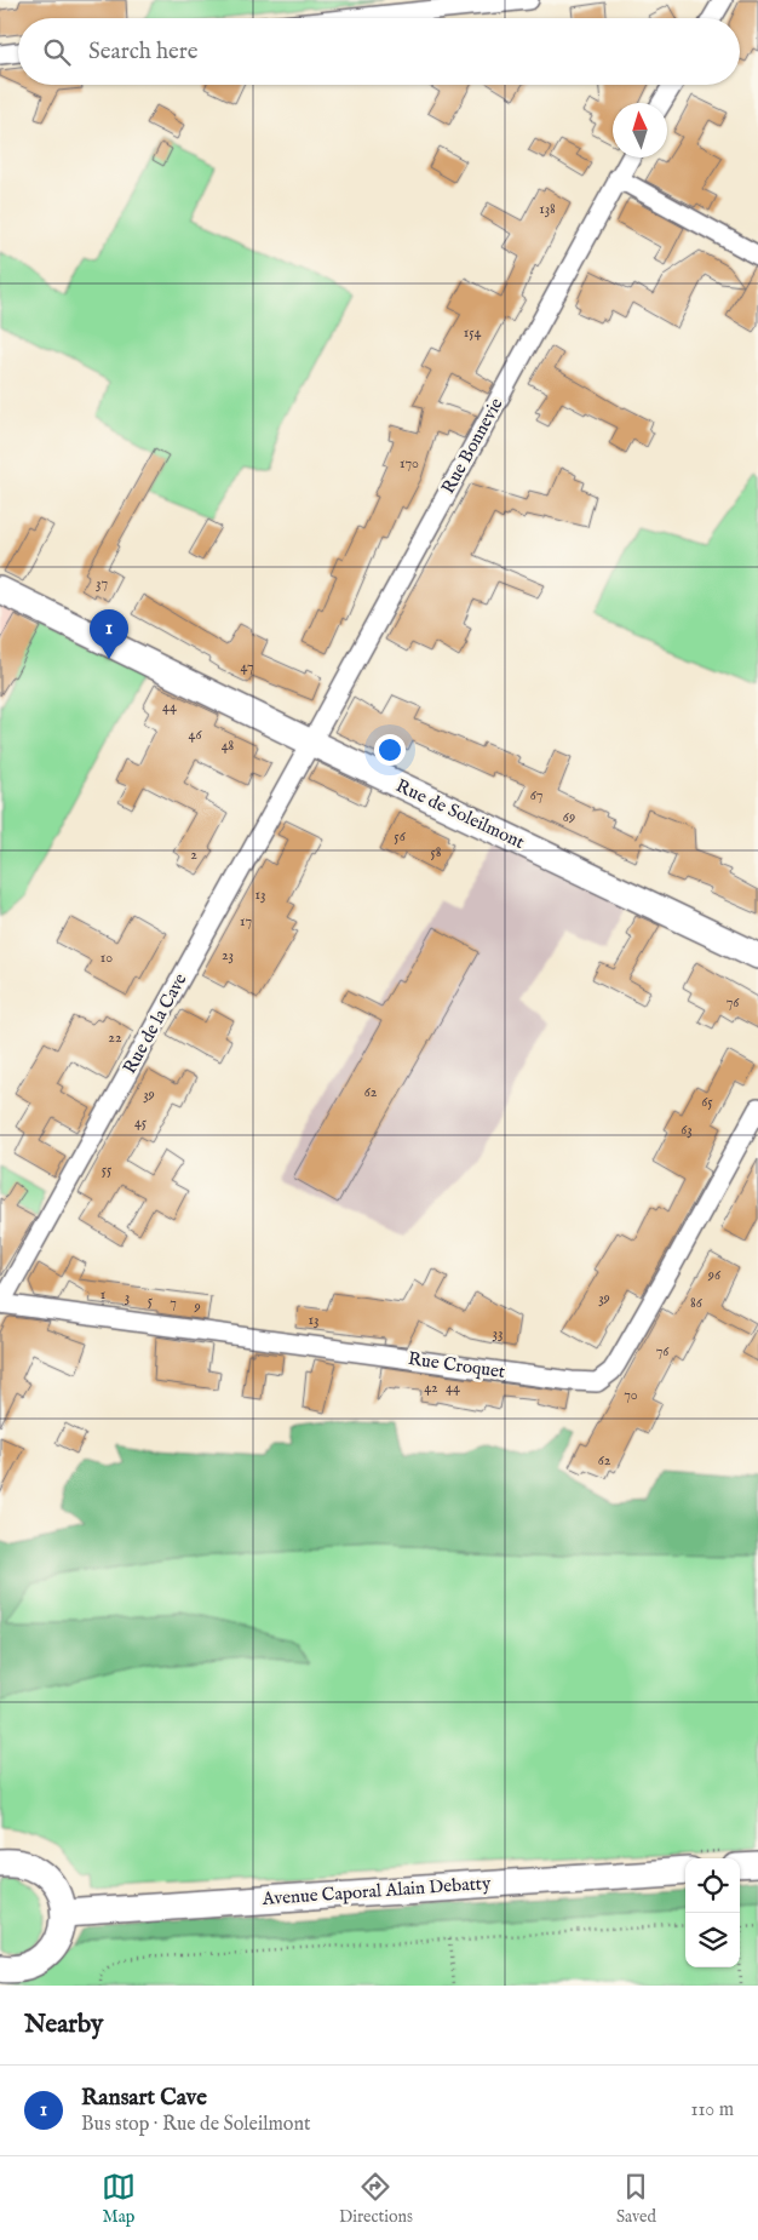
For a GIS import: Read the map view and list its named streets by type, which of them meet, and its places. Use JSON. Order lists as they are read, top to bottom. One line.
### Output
{"streets":{"main road":["Rue de Soleilmont","Avenue Caporal Alain Debatty"],"street":["Rue Bonnevie","Rue de la Cave","Rue Croquet"]},"crossings":[["Rue Bonnevie","Rue de Soleilmont"],["Rue Bonnevie","Rue de la Cave"],["Rue de Soleilmont","Rue de la Cave"],["Rue de la Cave","Rue Croquet"]],"house_numbers":["138","154","170","37","47","44","46","48","67","69","56","58","2","13","17","23","10","76","22","62","39","65","45","63","55","96","1","3","39","5","7","86","9","13","33","76","42","44","70","62"],"north":"top","page":{"search":"Search here","pins":"1","heading":"Nearby","list":[{"mark":"1","name":"Ransart Cave","note":"Bus stop · Rue de Soleilmont","value":"110 m"}],"nav":["Map","Directions","Saved"]}}
